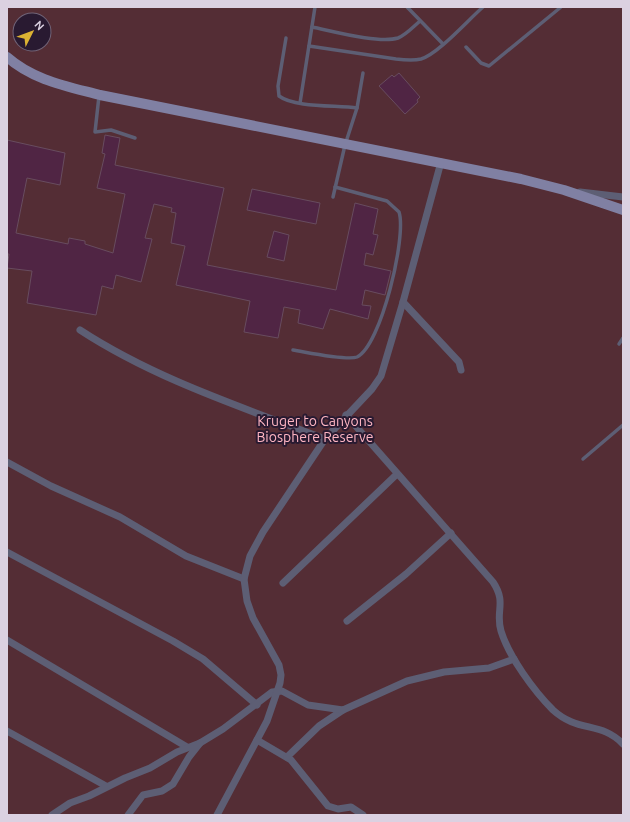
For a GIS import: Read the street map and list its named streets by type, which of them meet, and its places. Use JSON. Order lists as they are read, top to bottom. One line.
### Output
{"parks":["Kruger to Canyons Biosphere Reserve"],"north":"top right"}
